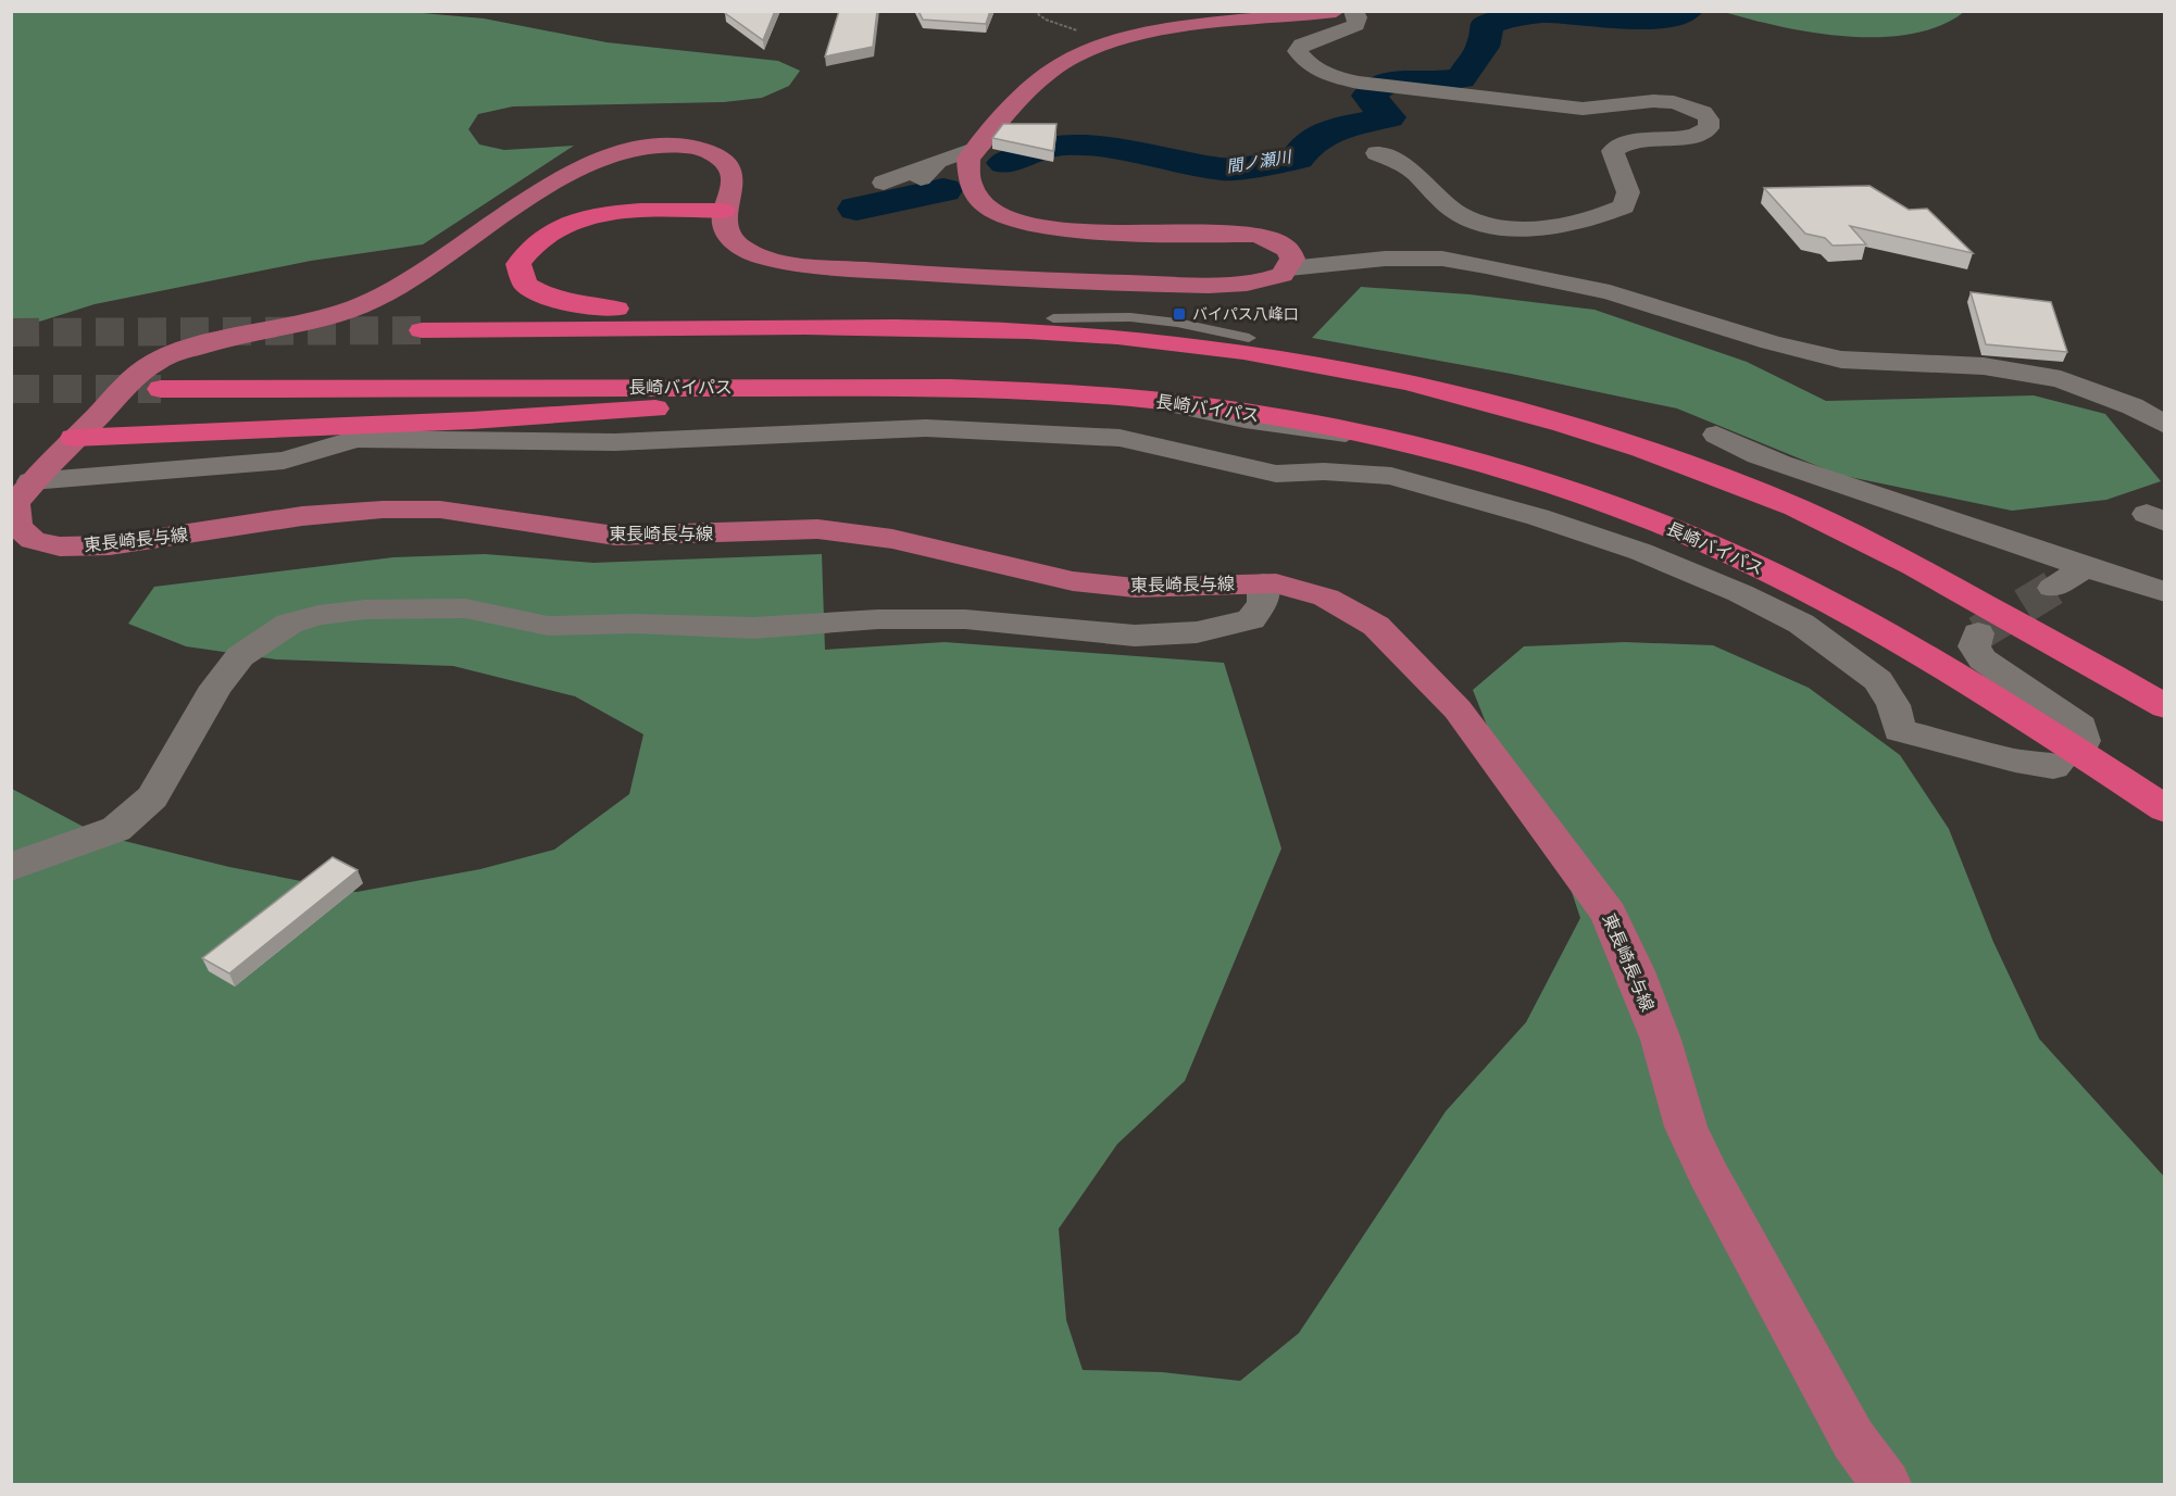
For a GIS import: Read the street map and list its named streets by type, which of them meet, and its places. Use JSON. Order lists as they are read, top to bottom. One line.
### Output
{"streets":{"highway":["長崎バイパス"],"main road":["東長崎長与線"]},"water":["間ノ瀬川"],"places":{"transit":["バイパス八峰口"]}}
